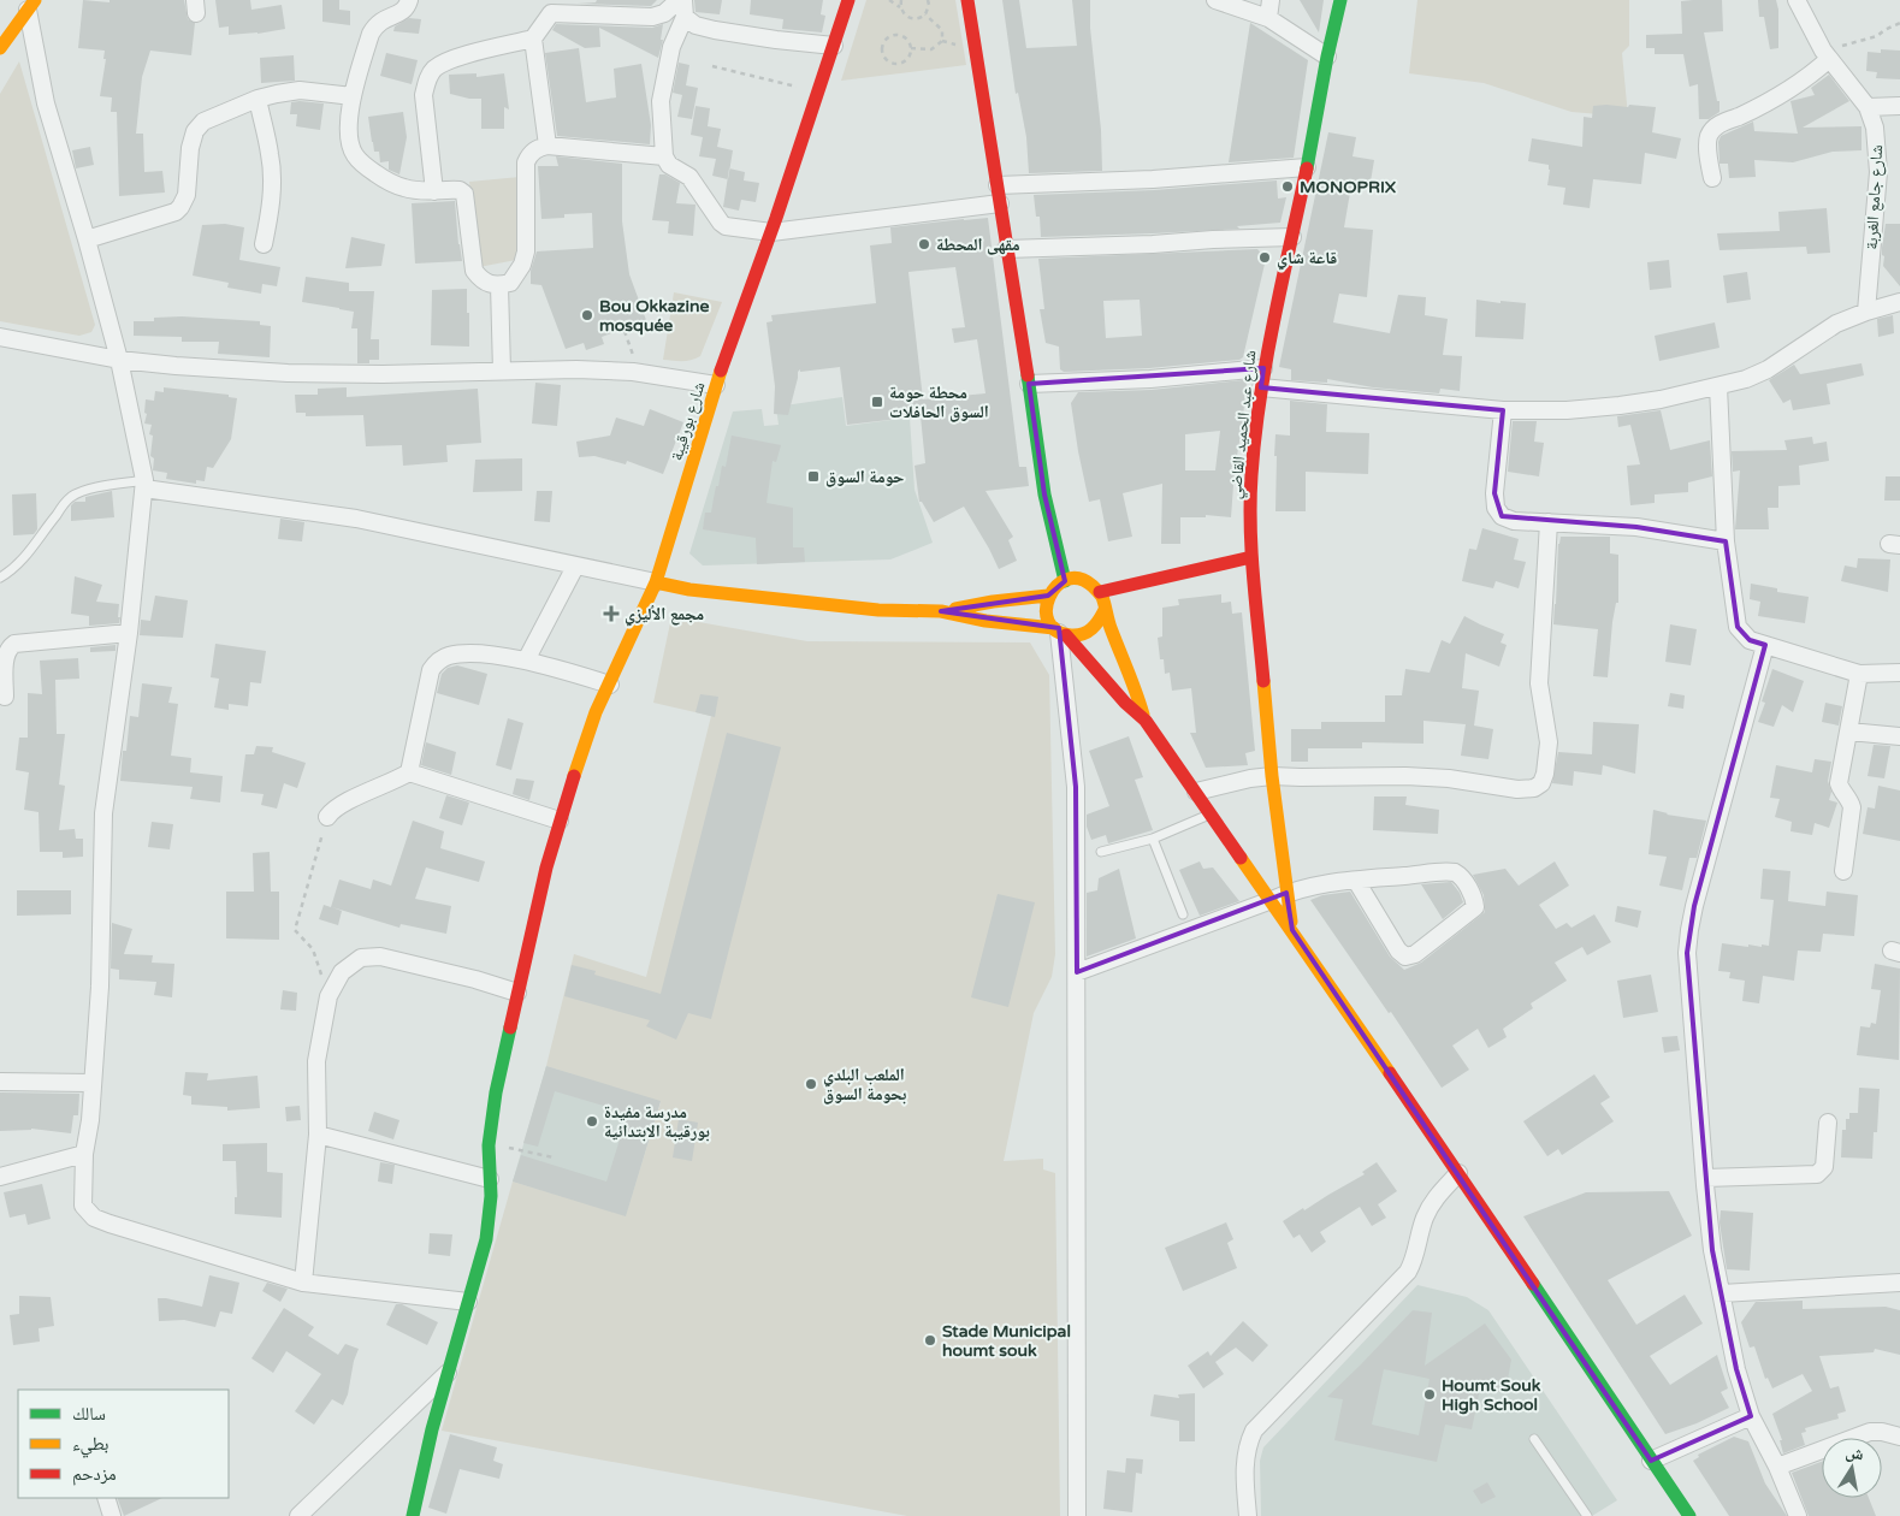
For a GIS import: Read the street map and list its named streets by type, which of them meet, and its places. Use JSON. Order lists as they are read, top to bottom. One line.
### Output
{"streets":{"main road":["شارع بورقيبة","شارع عبد الحميد القاضي"],"street":["شارع جامع الغربة"]},"places":{"other":["MONOPRIX","مقهى المحطة","قاعة شاي","Bou Okkazine mosquée","الملعب البلدي بحومة السوق","مدرسة مفيدة بورقيبة الابتدائية","Stade Municipal houmt souk","Houmt Souk High School"],"transit":["محطة حومة السوق الحافلات","حومة السوق"],"health":["مجمع الأليزي"]},"legend":["سالك","بطيء","مزدحم"],"north":"top"}
